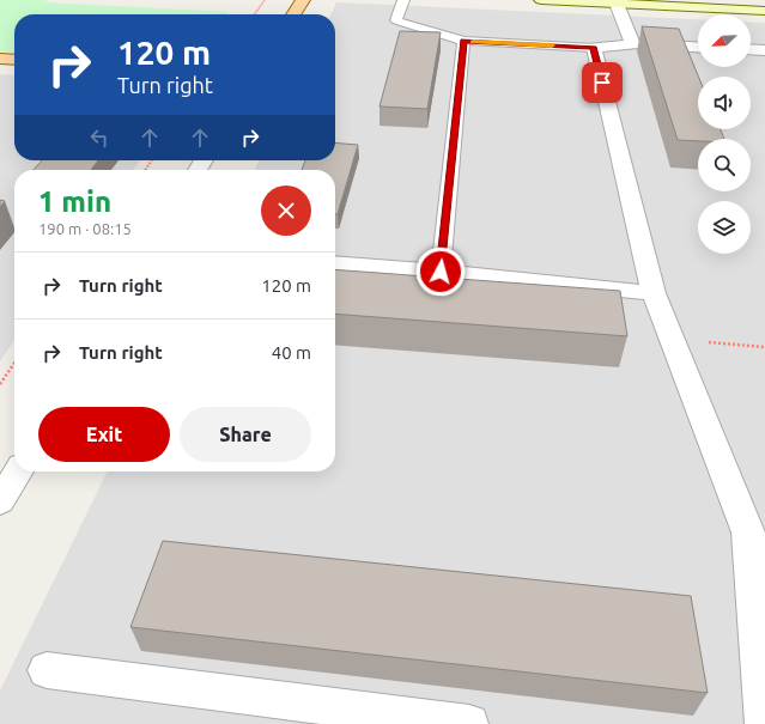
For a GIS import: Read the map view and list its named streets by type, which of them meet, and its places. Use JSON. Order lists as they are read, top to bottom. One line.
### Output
{"north":"bottom left","page":{"turn":["120 m","Turn right"],"heading":["1 min","190 m · 08:15"],"list":[{"name":"Turn right","value":"120 m"},{"name":"Turn right","value":"40 m"}],"buttons":["Exit","Share"]}}
